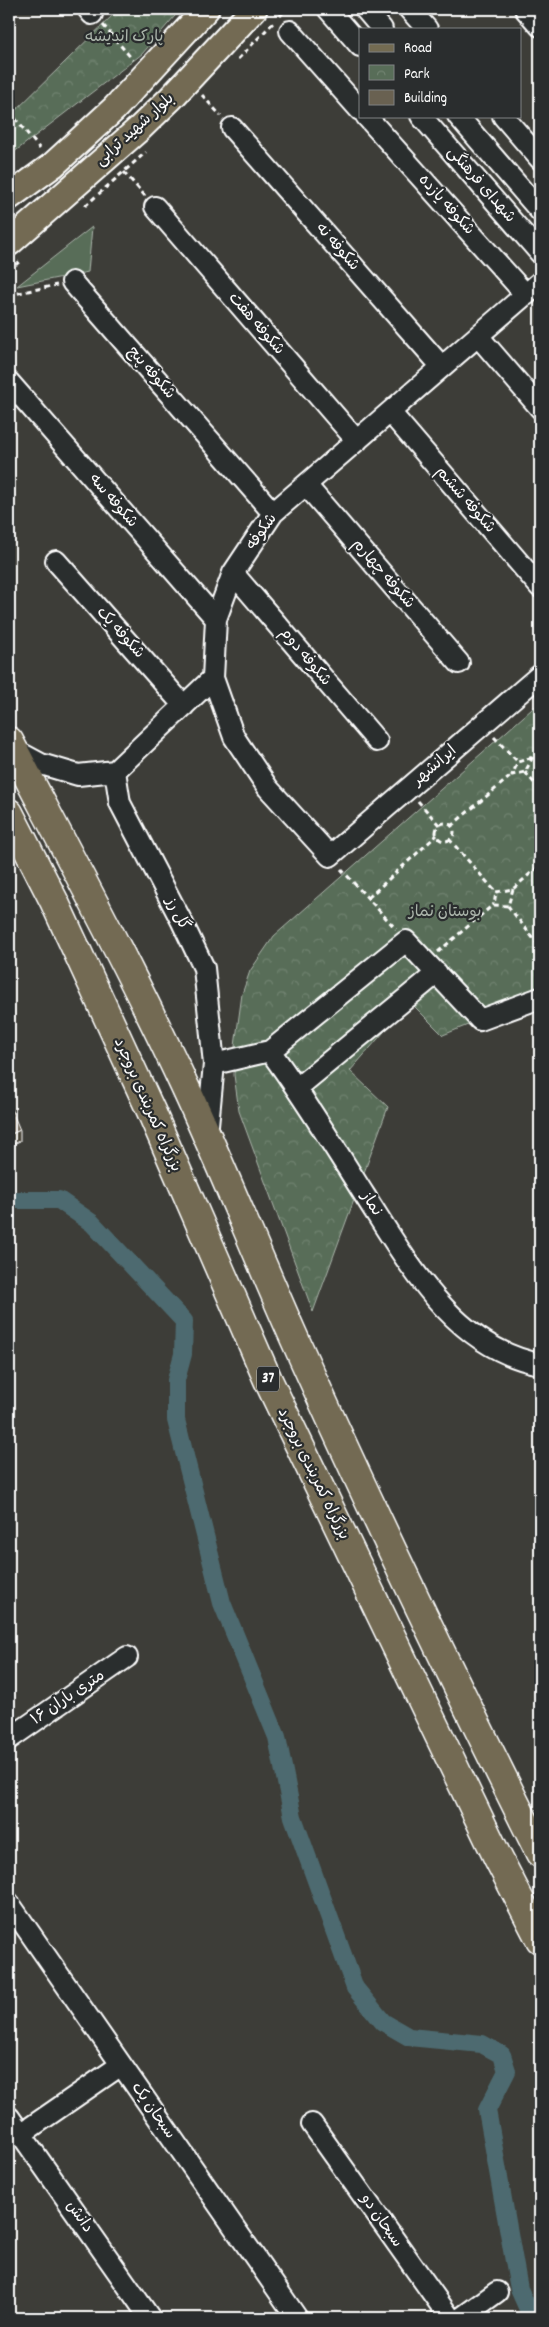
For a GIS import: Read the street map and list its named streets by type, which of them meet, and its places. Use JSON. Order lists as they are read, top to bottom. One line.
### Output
{"streets":{"highway":["بزرگراه کمربندی بروجرد","37"],"main road":["بلوار شهید ترابی"],"street":["شهدای فرهنگی","شکوفه یازده","شکوفه نه","شکوفه هفت","شکوفه پنج","شکوفه ششم","شکوفه سه","شکوفه","شکوفه چهارم","شکوفه یک","شکوفه دوم","ایرانشهر","گل رز","نماز","۱۶ متری باران","سبحان یک","دانش","سبحان دو"]},"crossings":[["شکوفه یازده","شکوفه"],["شکوفه نه","شکوفه"],["شکوفه هفت","شکوفه"],["شکوفه پنج","شکوفه"],["شکوفه ششم","شکوفه"],["شکوفه سه","شکوفه"],["شکوفه","شکوفه چهارم"],["شکوفه","شکوفه دوم"],["شکوفه","ایرانشهر"]],"parks":["پارک اندیشه","بوستان نماز"],"legend":["Road","Park","Building"]}
